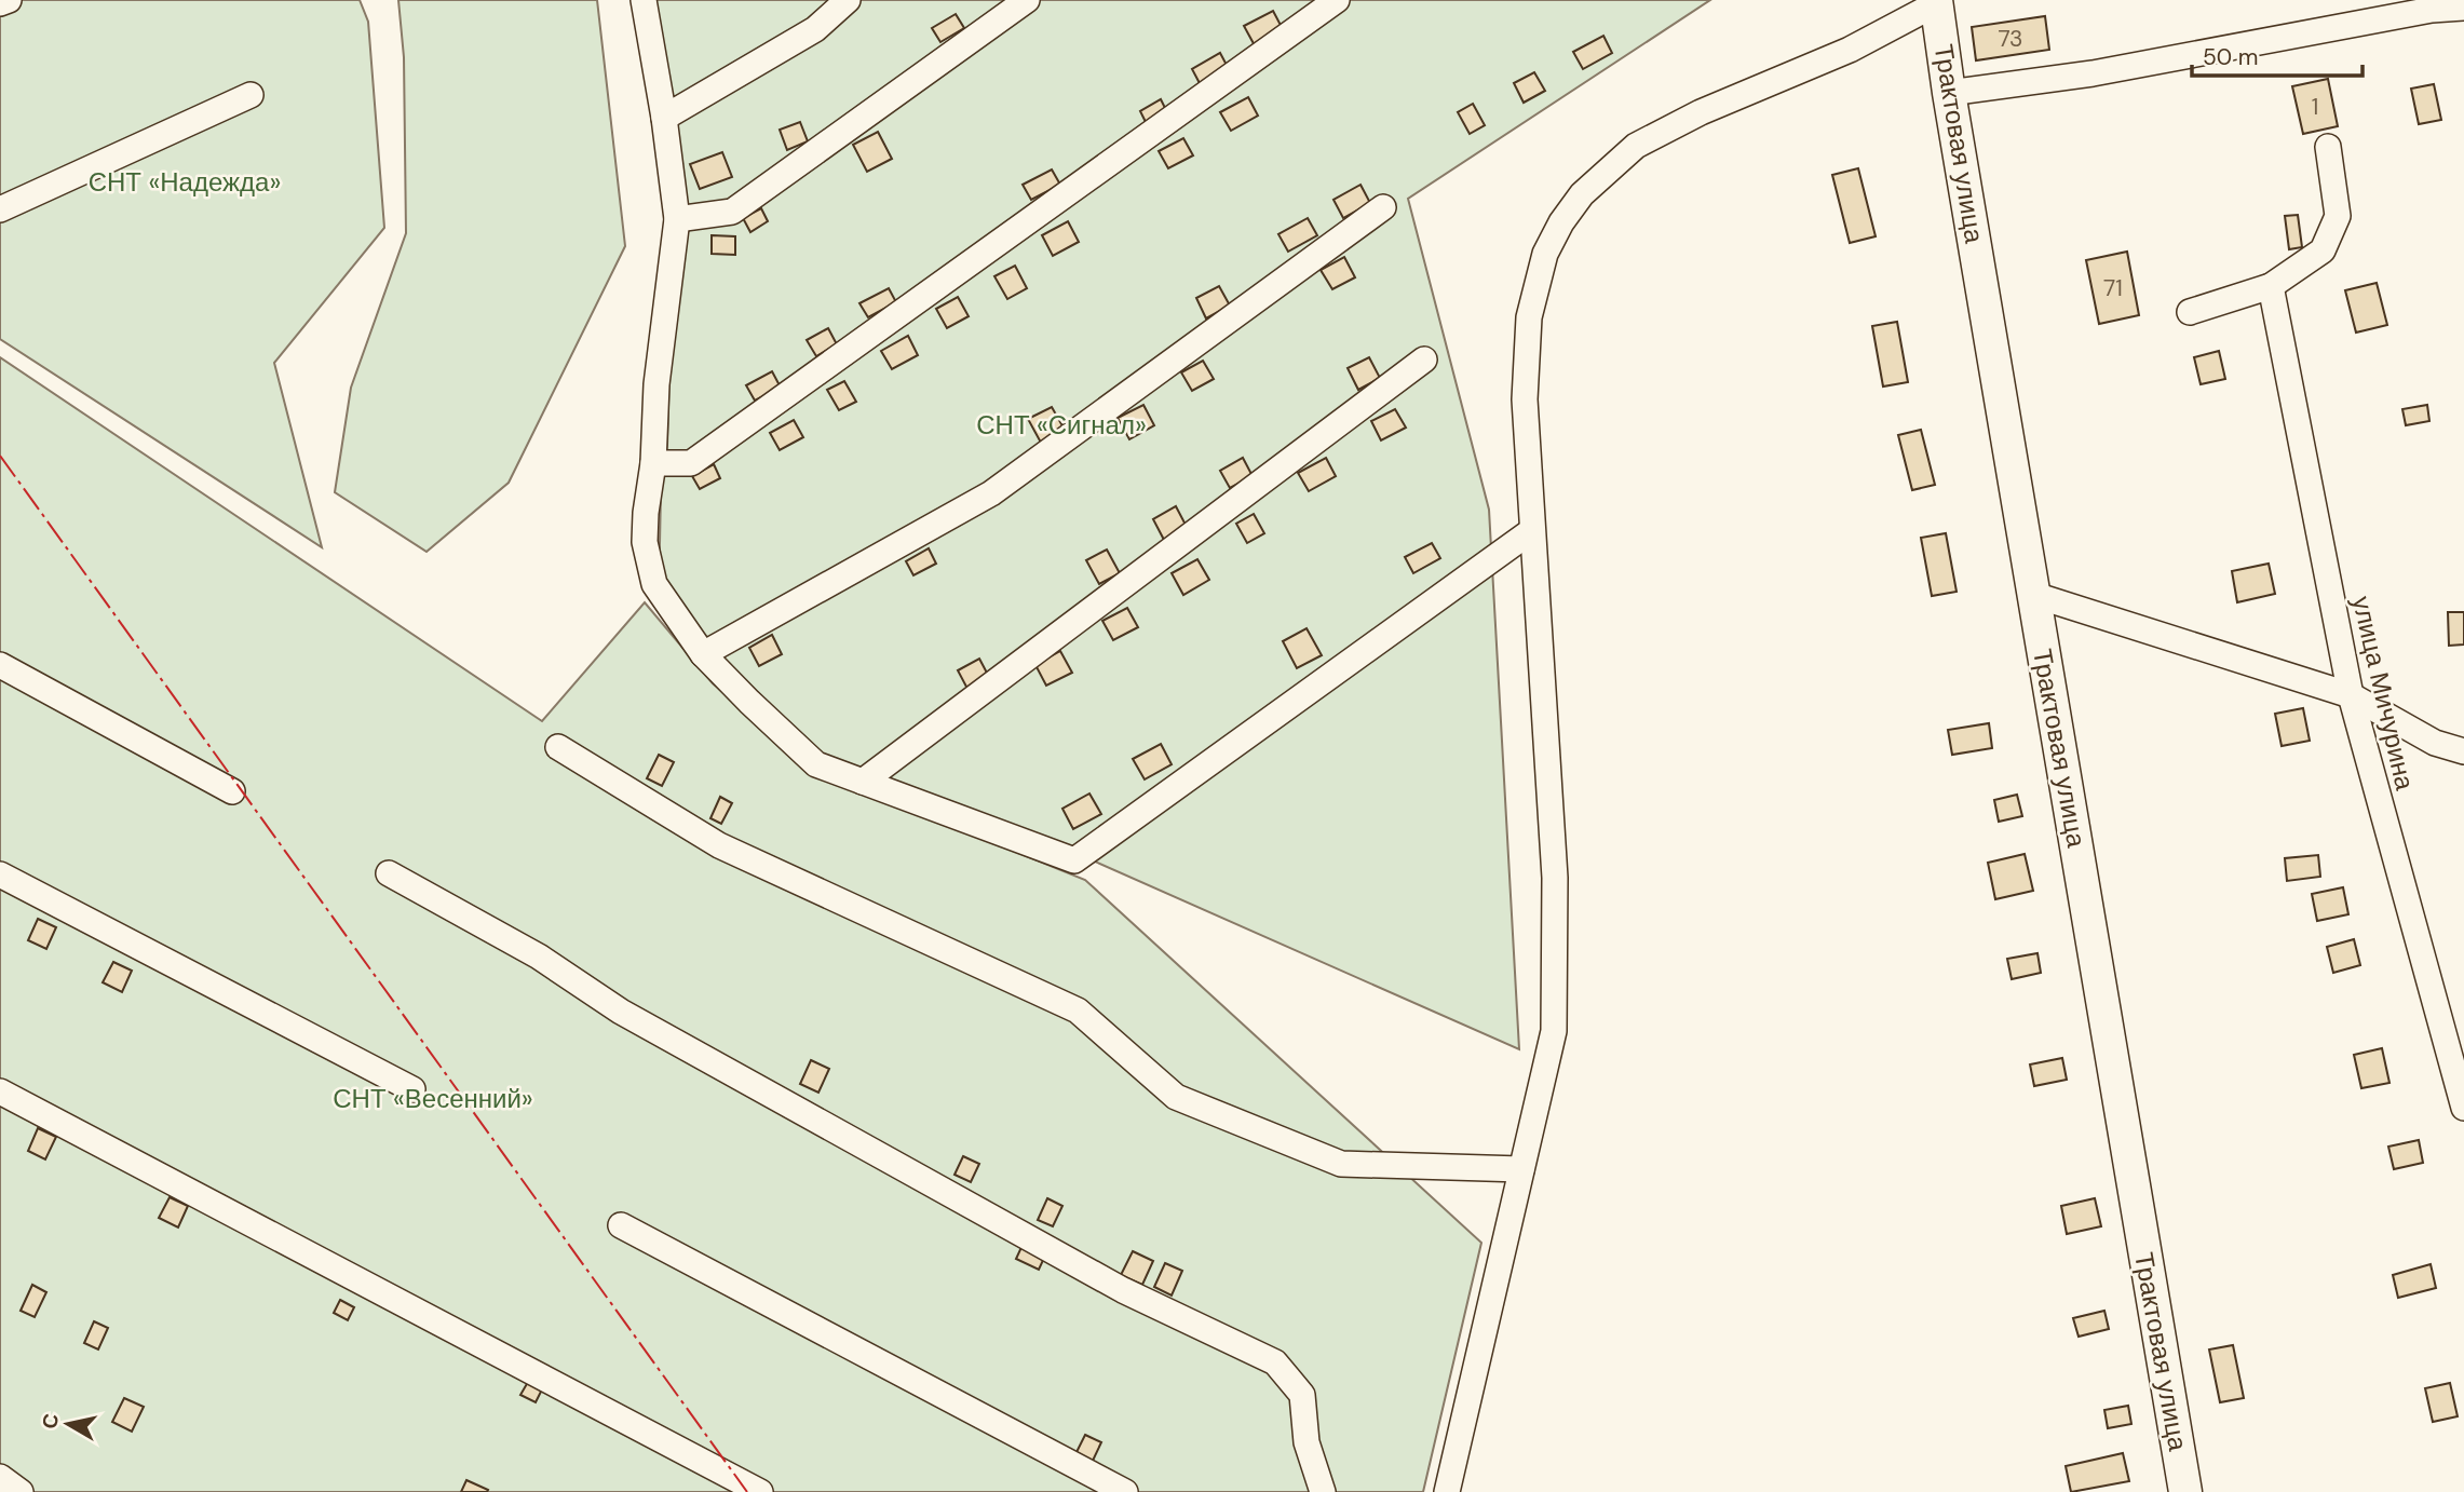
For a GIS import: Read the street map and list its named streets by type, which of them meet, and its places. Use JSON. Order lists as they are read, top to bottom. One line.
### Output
{"streets":{"main road":["Трактовая улица"],"street":["улица Мичурина"]},"parks":["СНТ «Надежда»","СНТ «Сигнал»","СНТ «Весенний»"],"house_numbers":["73","1","71"],"scale_bar":"50 m","north":"left"}
